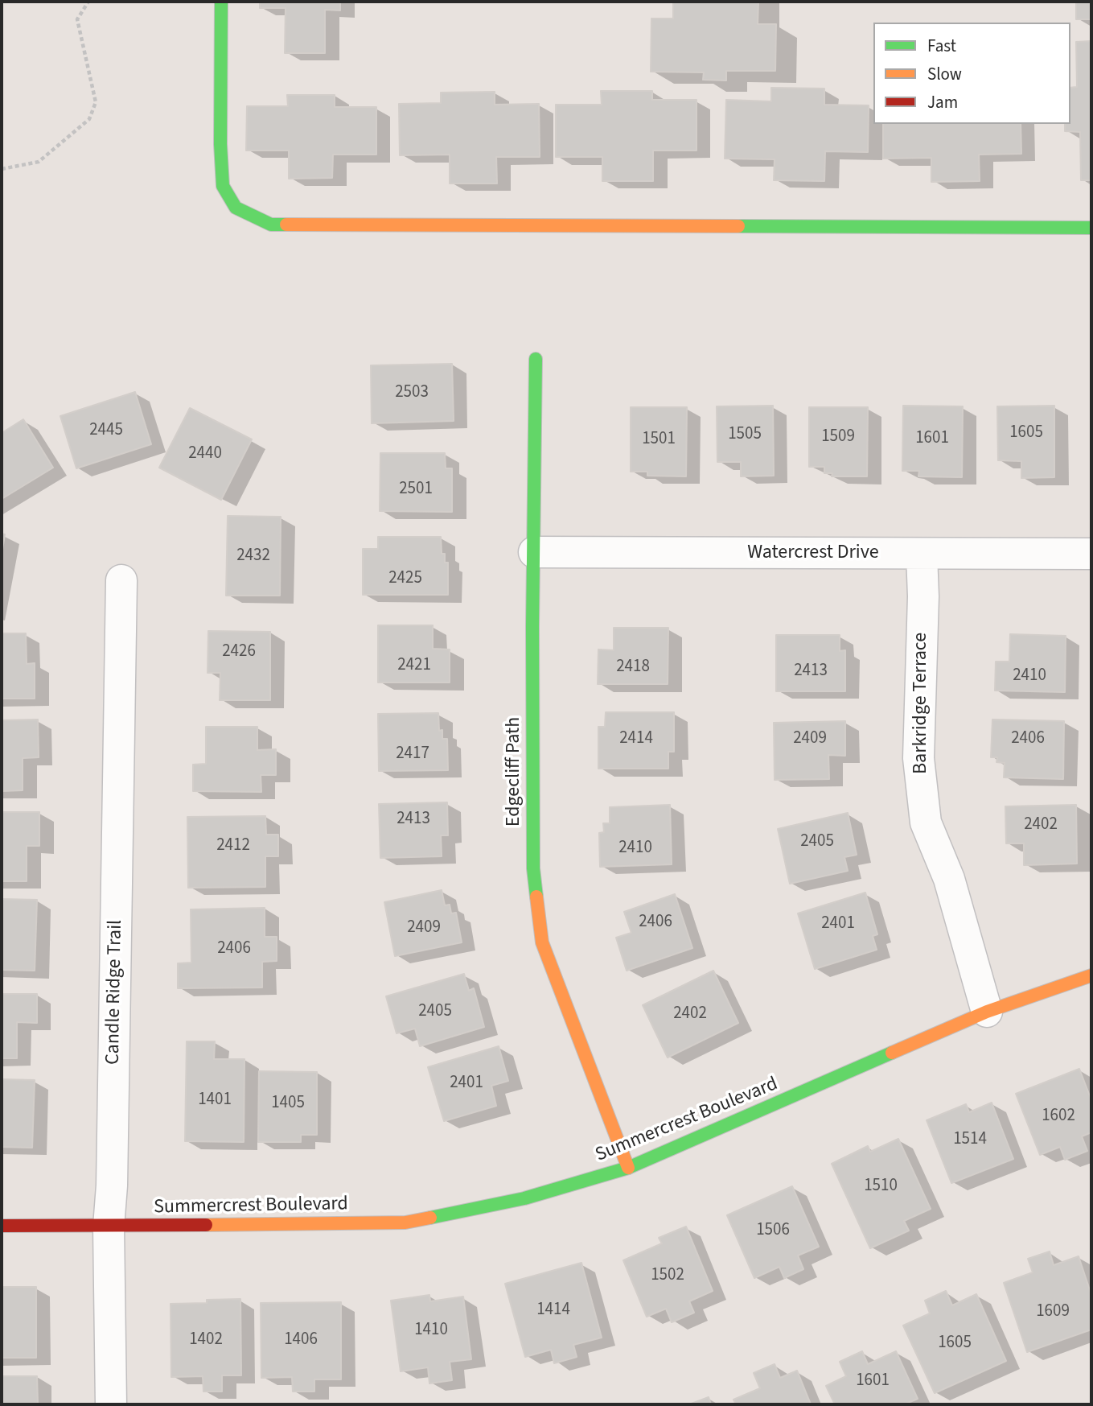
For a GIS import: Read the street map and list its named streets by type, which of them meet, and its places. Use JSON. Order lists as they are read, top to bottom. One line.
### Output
{"streets":{"street":["Watercrest Drive","Barkridge Terrace","Edgecliff Path","Candle Ridge Trail","Summercrest Boulevard"]},"crossings":[["Watercrest Drive","Barkridge Terrace"],["Watercrest Drive","Edgecliff Path"],["Barkridge Terrace","Summercrest Boulevard"],["Edgecliff Path","Summercrest Boulevard"],["Candle Ridge Trail","Summercrest Boulevard"]],"house_numbers":["2503","2445","1605","1505","1509","1601","1501","2440","2501","2432","2425","2426","2421","2418","2413","2410","2414","2409","2406","2417","2413","2402","2405","2412","2410","2406","2401","2409","2406","2405","2402","2401","1401","1405","1602","1514","1510","1506","1502","1414","1609","1410","1402","1406","1605","1601"],"legend":["Fast","Slow","Jam"]}
